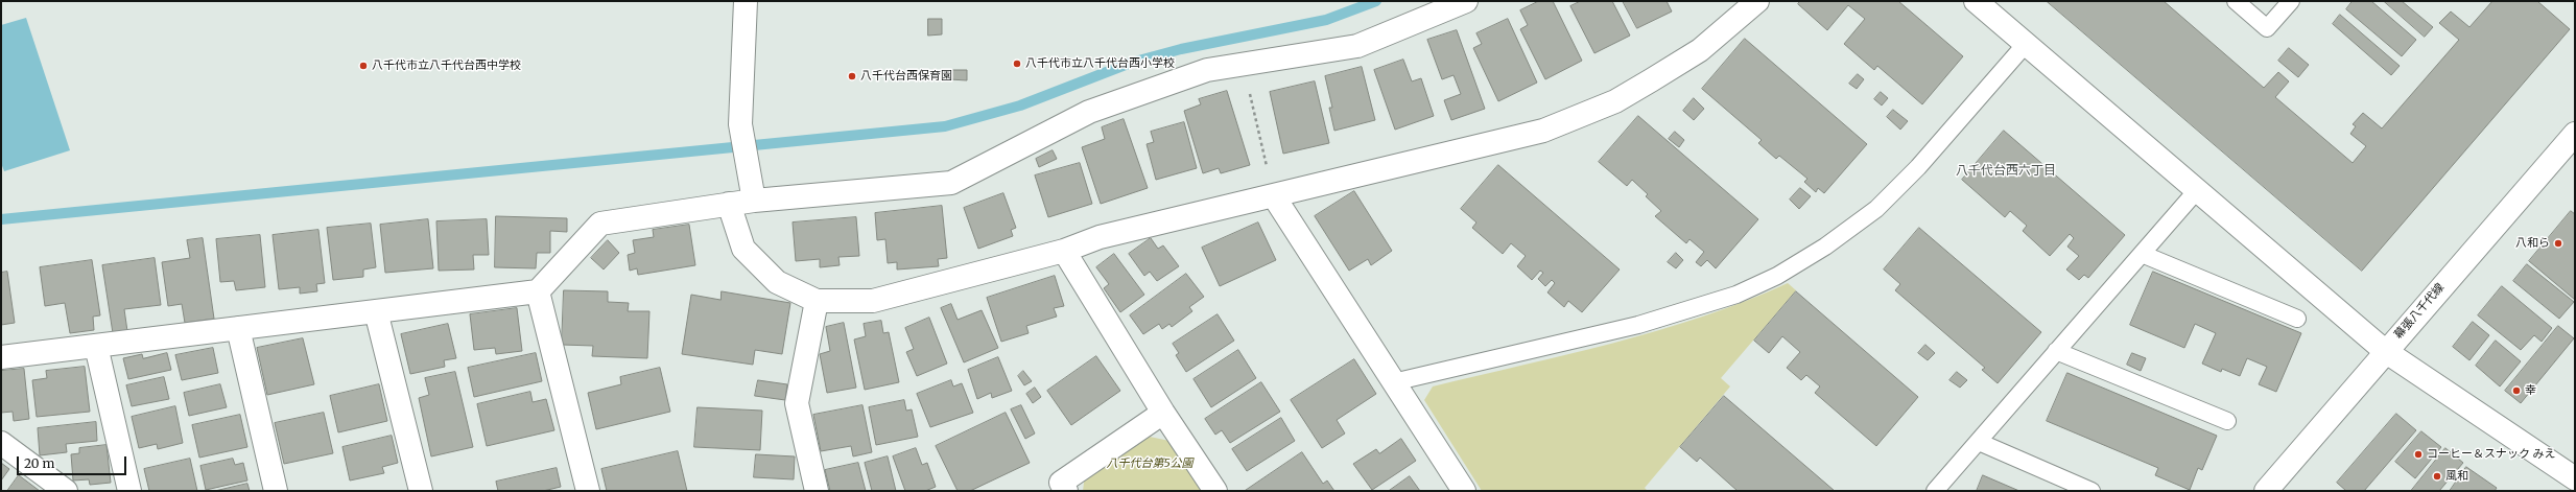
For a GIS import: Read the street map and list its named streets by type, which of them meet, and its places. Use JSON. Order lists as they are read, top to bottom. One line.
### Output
{"streets":{"street":["幕張八千代線"]},"districts":["八千代台西六丁目"],"parks":["八千代台第5公園"],"places":["八千代市立八千代台西小学校","八千代市立八千代台西中学校","八千代台西保育園","八和ら","幸","コーヒー＆スナック みえ","風和"],"scale_bar":"20 m"}
